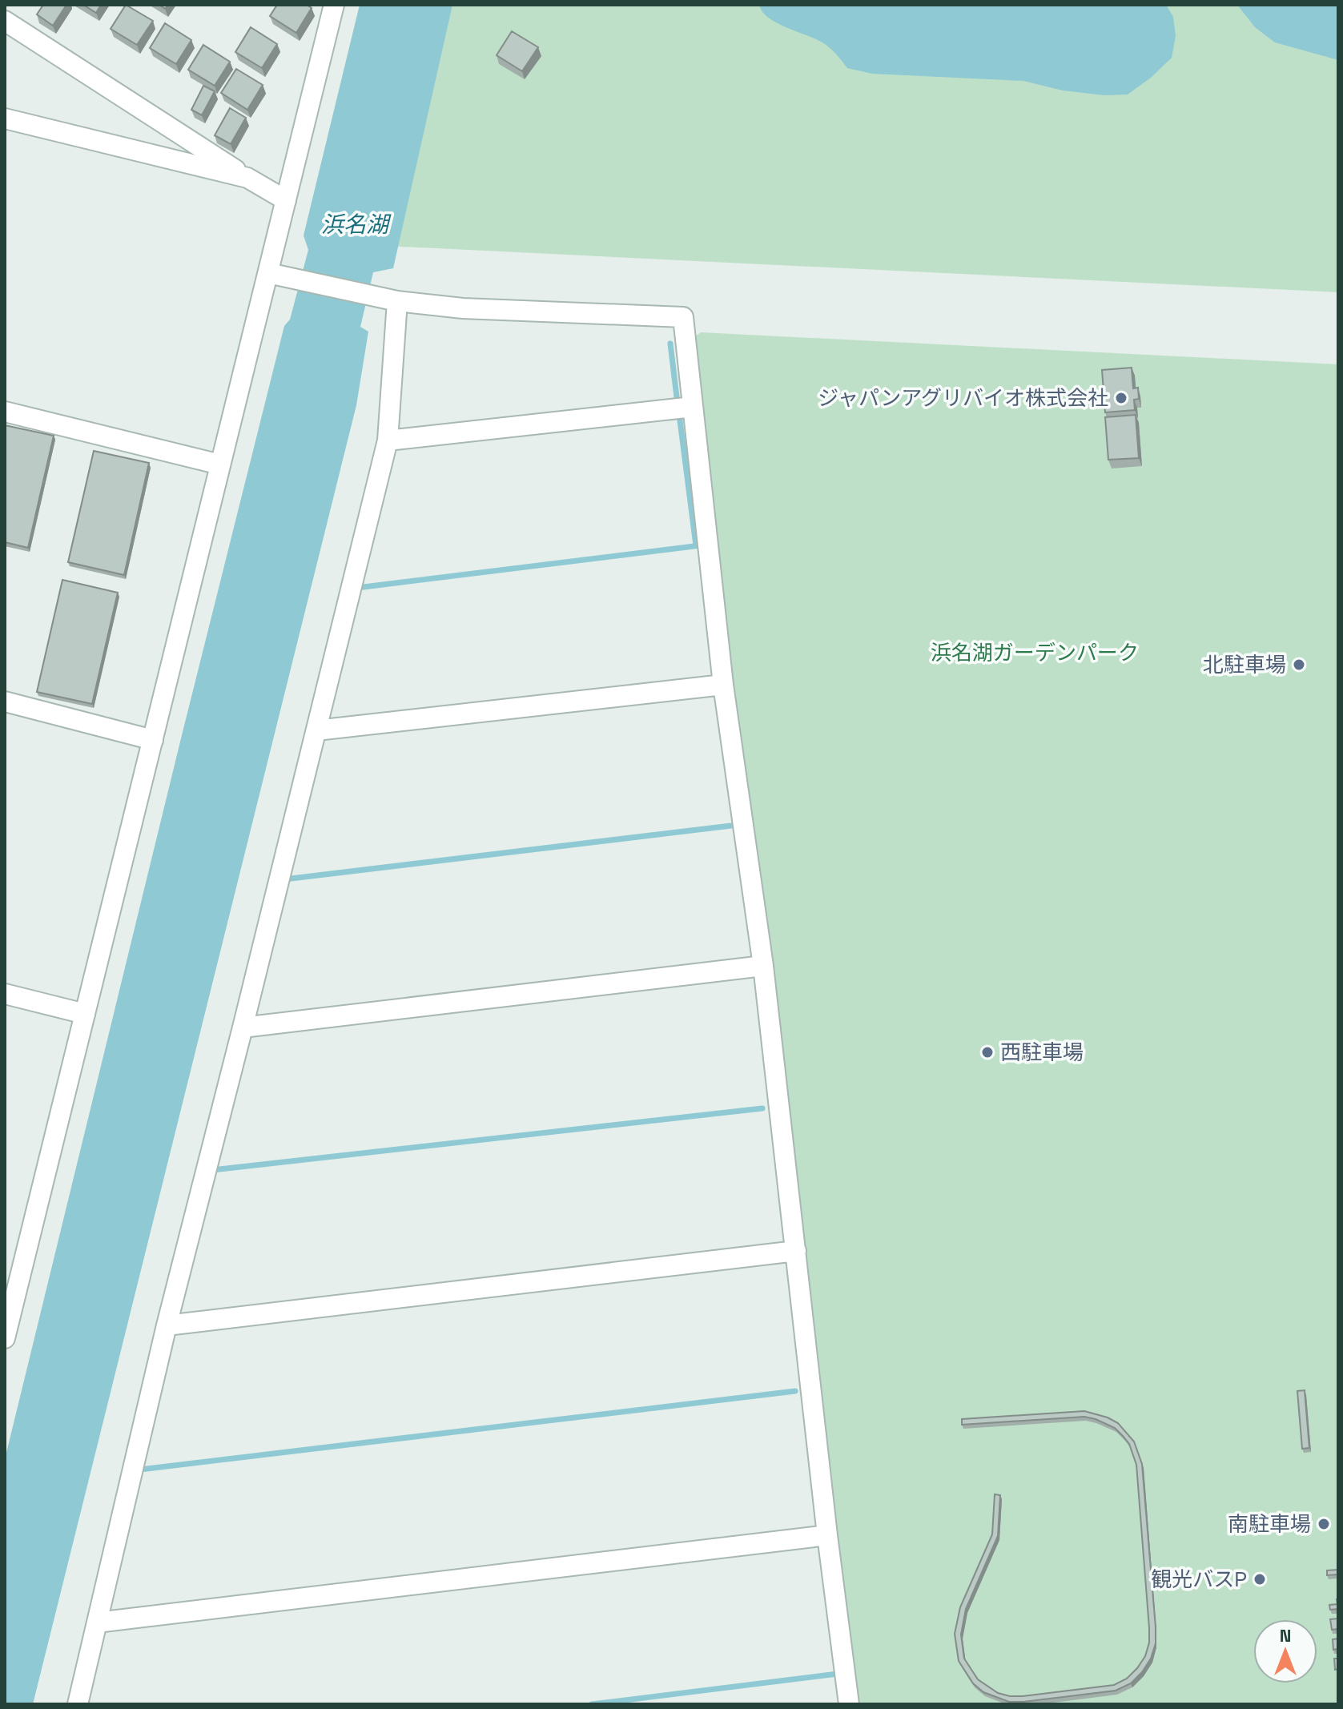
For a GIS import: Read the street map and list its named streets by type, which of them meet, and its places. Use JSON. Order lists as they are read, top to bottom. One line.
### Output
{"water":["浜名湖"],"parks":["浜名湖ガーデンパーク"],"places":["ジャパンアグリバイオ株式会社","北駐車場","西駐車場","南駐車場","観光バスP"],"north":"top"}
